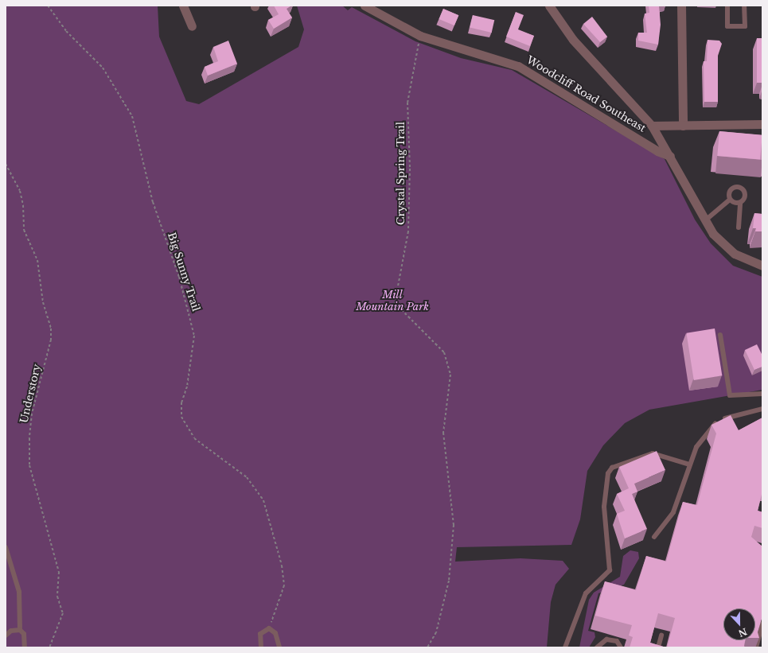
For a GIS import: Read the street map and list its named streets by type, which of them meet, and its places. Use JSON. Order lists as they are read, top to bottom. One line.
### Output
{"streets":{"street":["Woodcliff Road Southeast"],"path":["Crystal Spring Trail","Big Sunny Trail","Understory"]},"crossings":[["Woodcliff Road Southeast","Crystal Spring Trail"]],"parks":["Mill Mountain Park"],"north":"bottom"}
